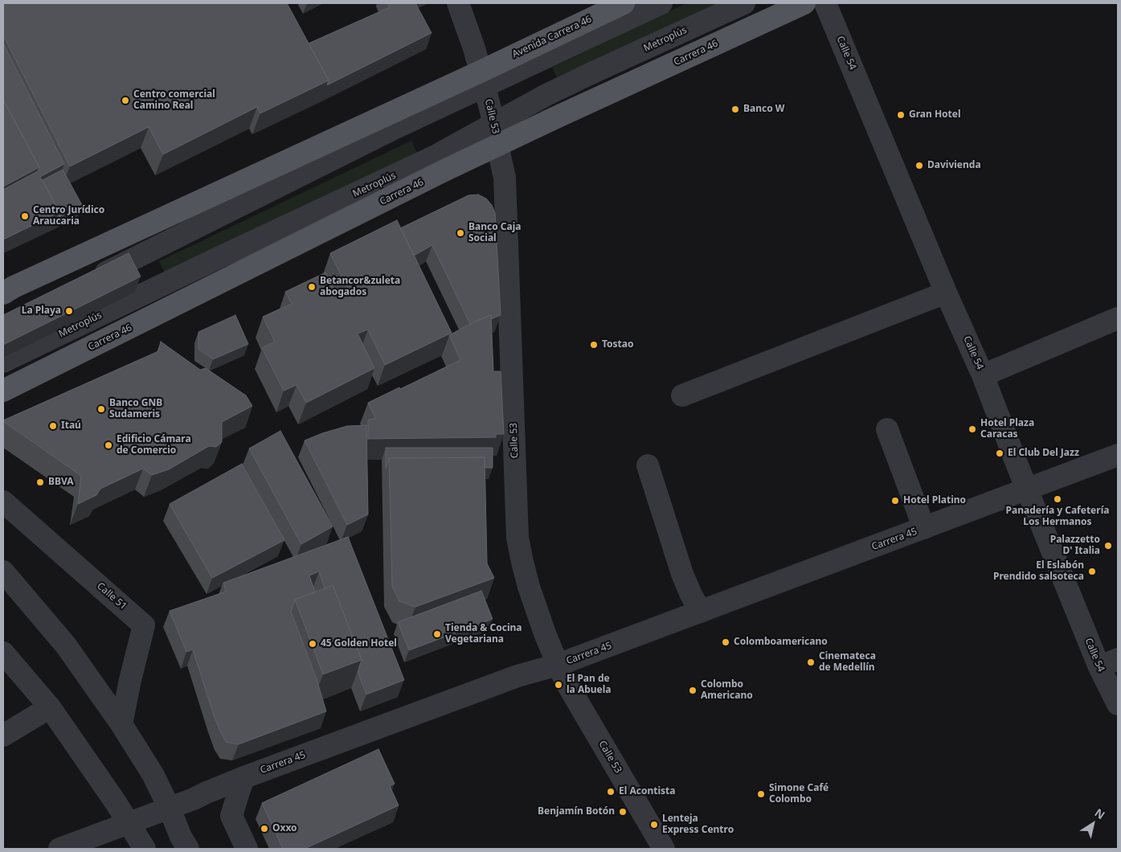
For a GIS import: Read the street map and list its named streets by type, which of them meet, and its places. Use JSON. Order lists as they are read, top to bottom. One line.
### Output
{"streets":{"main road":["Avenida Carrera 46","Carrera 46"],"street":["Metroplús","Calle 54","Calle 53","Carrera 45","Calle 51"]},"crossings":[["Avenida Carrera 46","Calle 53"],["Metroplús","Calle 53"],["Carrera 46","Calle 53"],["Calle 54","Carrera 45"],["Calle 53","Carrera 45"]],"places":["Centro comercial Camino Real","Banco W","Gran Hotel","Davivienda","Centro Jurídico Araucaria","Banco Caja Social","Betancor&zuleta abogados","La Playa","Tostao","Banco GNB Sudameris","Itaú","Hotel Plaza Caracas","Edificio Cámara de Comercio","El Club Del Jazz","BBVA","Panadería y Cafetería Los Hermanos","Hotel Platino","Palazzetto D' Italia","El Eslabón Prendido salsoteca","Tienda & Cocina Vegetariana","Colomboamericano","45 Golden Hotel","Cinemateca de Medellín","El Pan de la Abuela","Colombo Americano","El Acontista","Simone Café Colombo","Benjamín Botón","Lenteja Express Centro","Oxxo"],"north":"top right"}
